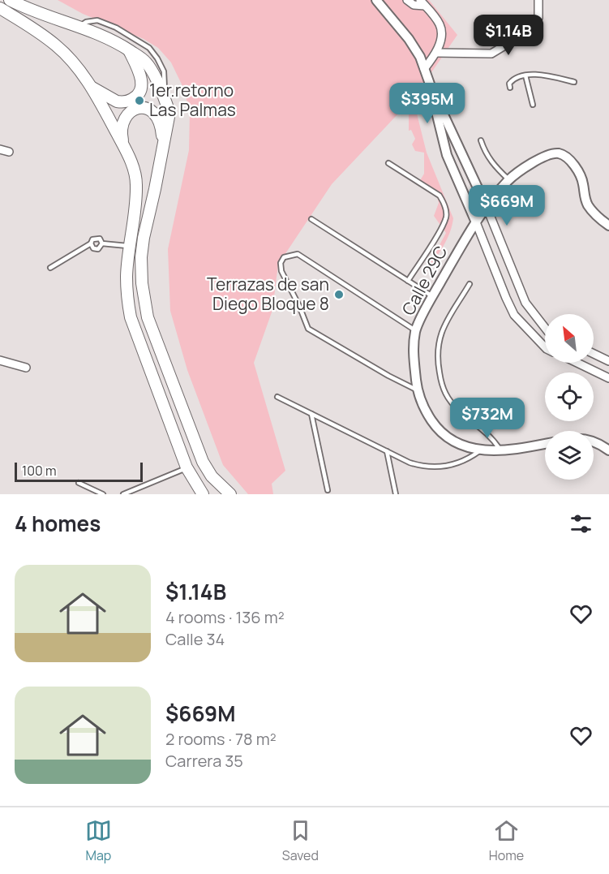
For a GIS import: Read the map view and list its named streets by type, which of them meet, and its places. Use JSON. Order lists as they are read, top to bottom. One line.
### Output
{"streets":{"street":["Calle 29C"]},"places":["1er.retorno Las Palmas","Terrazas de san Diego Bloque 8"],"scale_bar":"100 m","north":"top left","page":{"price":["$1.14B","$395M","$669M","$732M"],"scale":"100 m","heading":"4 homes","list":[{"name":"$1.14B","note":"4 rooms · 136 m² · Calle 34"},{"name":"$669M","note":"2 rooms · 78 m² · Carrera 35"}],"tabs":["Map","Saved","Home"]}}
